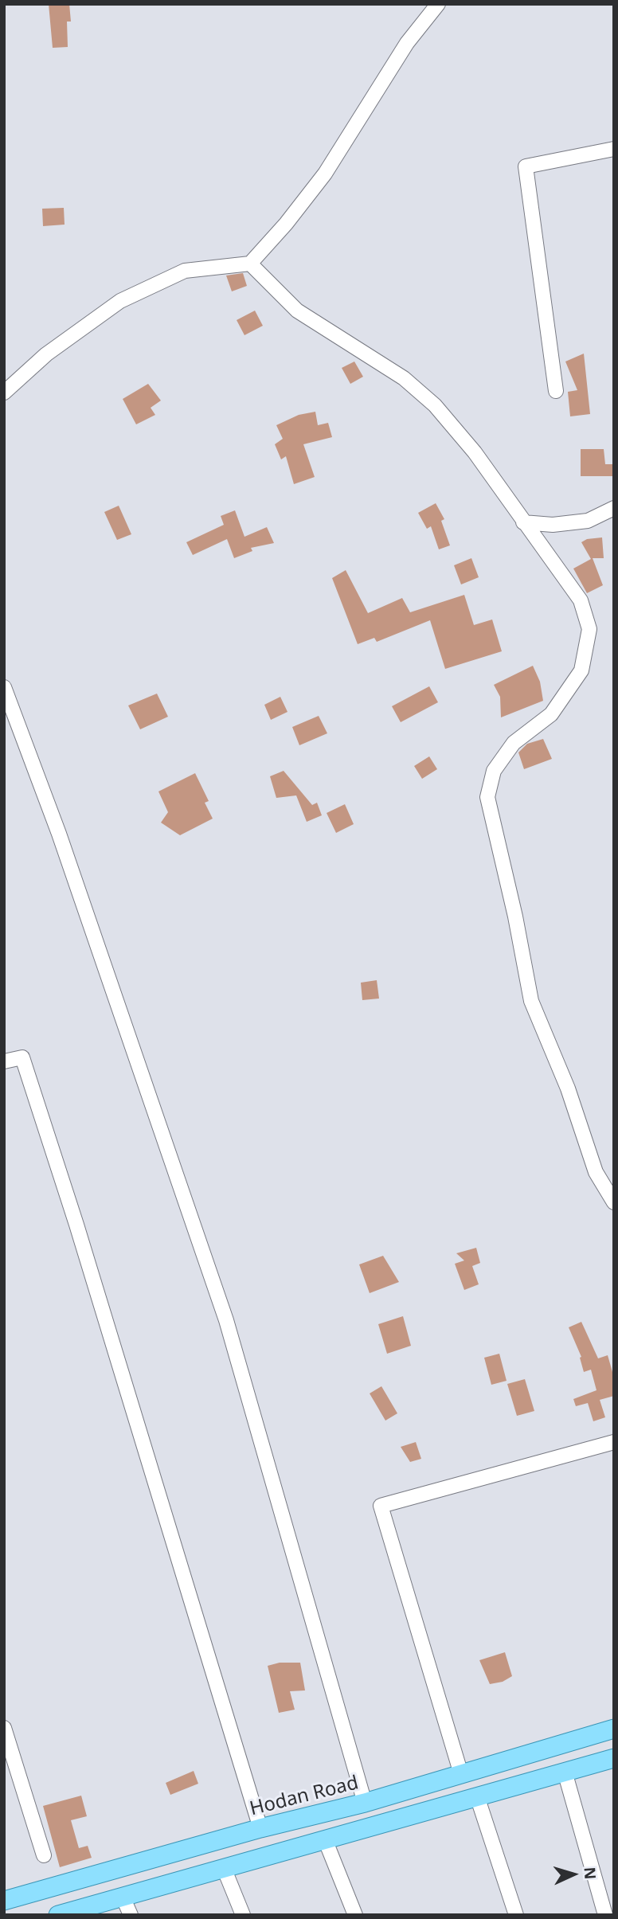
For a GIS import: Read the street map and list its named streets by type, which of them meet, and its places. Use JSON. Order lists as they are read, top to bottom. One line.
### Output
{"streets":{"main road":["Hodan Road"]},"north":"right"}
